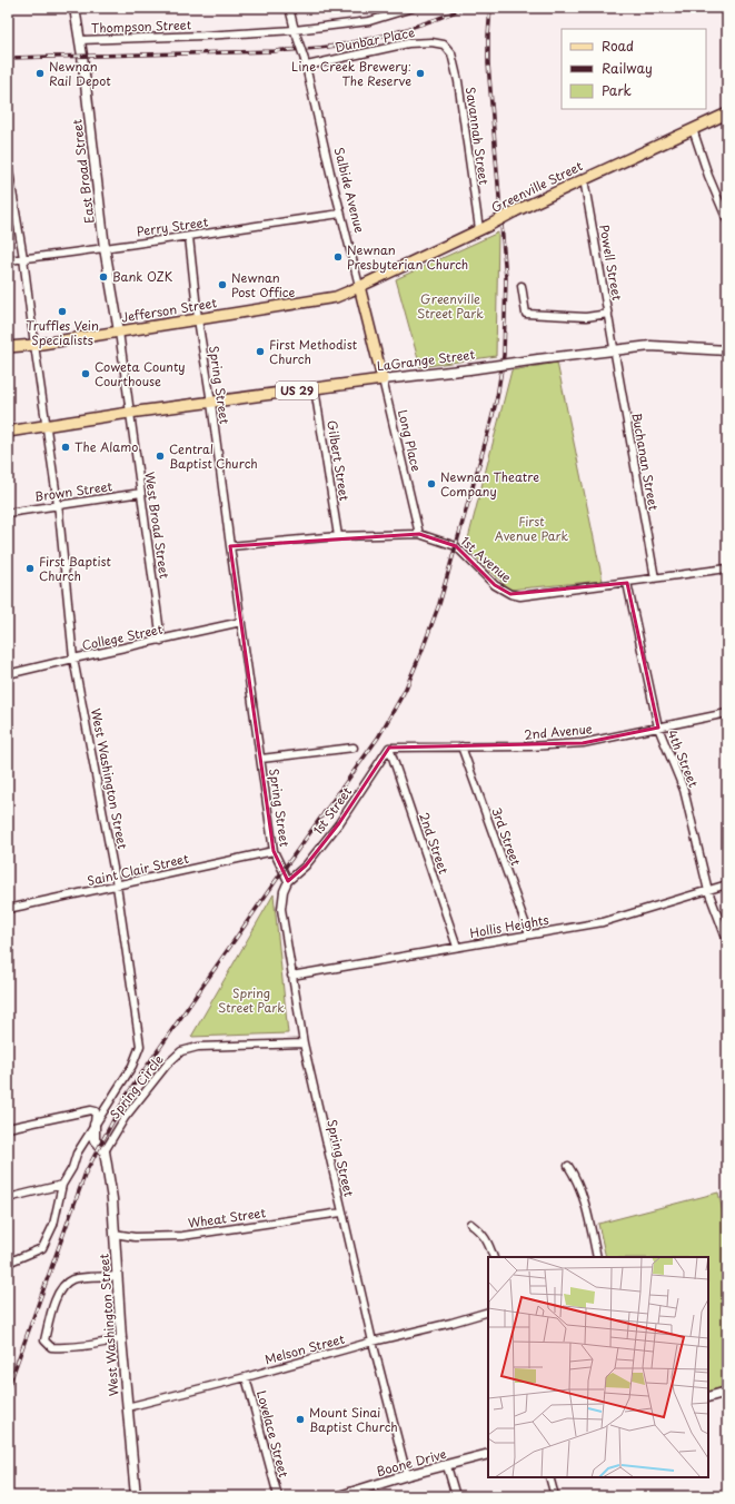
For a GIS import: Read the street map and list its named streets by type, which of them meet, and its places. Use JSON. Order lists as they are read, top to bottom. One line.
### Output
{"streets":{"main road":["Greenville Street","Salbide Avenue","Jefferson Street","LaGrange Street","US 29"],"street":["Thompson Street","Dunbar Place","Savannah Street","East Broad Street","Perry Street","Powell Street","Spring Street","Long Place","Gilbert Street","Buchanan Street","Brown Street","West Broad Street","1st Avenue","College Street","2nd Avenue","4th Street","West Washington Street","1st Street","3rd Street","2nd Street","Saint Clair Street","Hollis Heights","Spring Circle","Wheat Street","Melson Street","Lovelace Street","Boone Drive"]},"crossings":[["Thompson Street","East Broad Street"],["Thompson Street","Salbide Avenue"],["Dunbar Place","Savannah Street"],["Dunbar Place","Salbide Avenue"],["Savannah Street","Greenville Street"],["East Broad Street","Perry Street"],["East Broad Street","Jefferson Street"],["East Broad Street","West Broad Street"],["Greenville Street","Salbide Avenue"],["Greenville Street","Powell Street"],["Greenville Street","Jefferson Street"],["Salbide Avenue","Perry Street"],["Salbide Avenue","Jefferson Street"],["Salbide Avenue","LaGrange Street"],["Salbide Avenue","Long Place"],["Perry Street","Spring Street"],["Perry Street","West Washington Street"],["Powell Street","LaGrange Street"],["Powell Street","Buchanan Street"],["Jefferson Street","Spring Street"],["Jefferson Street","West Broad Street"],["Jefferson Street","West Washington Street"],["LaGrange Street","Spring Street"],["LaGrange Street","US 29"],["LaGrange Street","Long Place"],["LaGrange Street","Gilbert Street"],["LaGrange Street","Buchanan Street"],["LaGrange Street","West Broad Street"],["Spring Street","1st Avenue"],["Spring Street","College Street"],["Spring Street","1st Street"],["Spring Street","Saint Clair Street"],["Spring Street","Hollis Heights"],["Spring Street","Spring Circle"],["Spring Street","Wheat Street"],["Spring Street","Melson Street"],["Spring Street","Boone Drive"],["US 29","West Broad Street"],["US 29","West Washington Street"],["Long Place","1st Avenue"],["Gilbert Street","1st Avenue"],["Buchanan Street","1st Avenue"],["Brown Street","West Broad Street"],["Brown Street","West Washington Street"],["West Broad Street","College Street"],["1st Avenue","4th Street"],["College Street","West Washington Street"],["2nd Avenue","4th Street"],["2nd Avenue","1st Street"],["2nd Avenue","3rd Street"],["2nd Avenue","2nd Street"],["4th Street","Hollis Heights"],["West Washington Street","Saint Clair Street"],["West Washington Street","Spring Circle"],["West Washington Street","Wheat Street"],["West Washington Street","Melson Street"],["1st Street","2nd Street"],["3rd Street","Hollis Heights"],["2nd Street","Hollis Heights"],["Melson Street","Lovelace Street"]],"parks":["Greenville Street Park","First Avenue Park","Spring Street Park"],"places":["Newnan Rail Depot","Line Creek Brewery: The Reserve","Newnan Presbyterian Church","Bank OZK","Newnan Post Office","Truffles Vein Specialists","First Methodist Church","Coweta County Courthouse","The Alamo","Central Baptist Church","Newnan Theatre Company","First Baptist Church","Mount Sinai Baptist Church"],"legend":["Road","Railway","Park"]}
